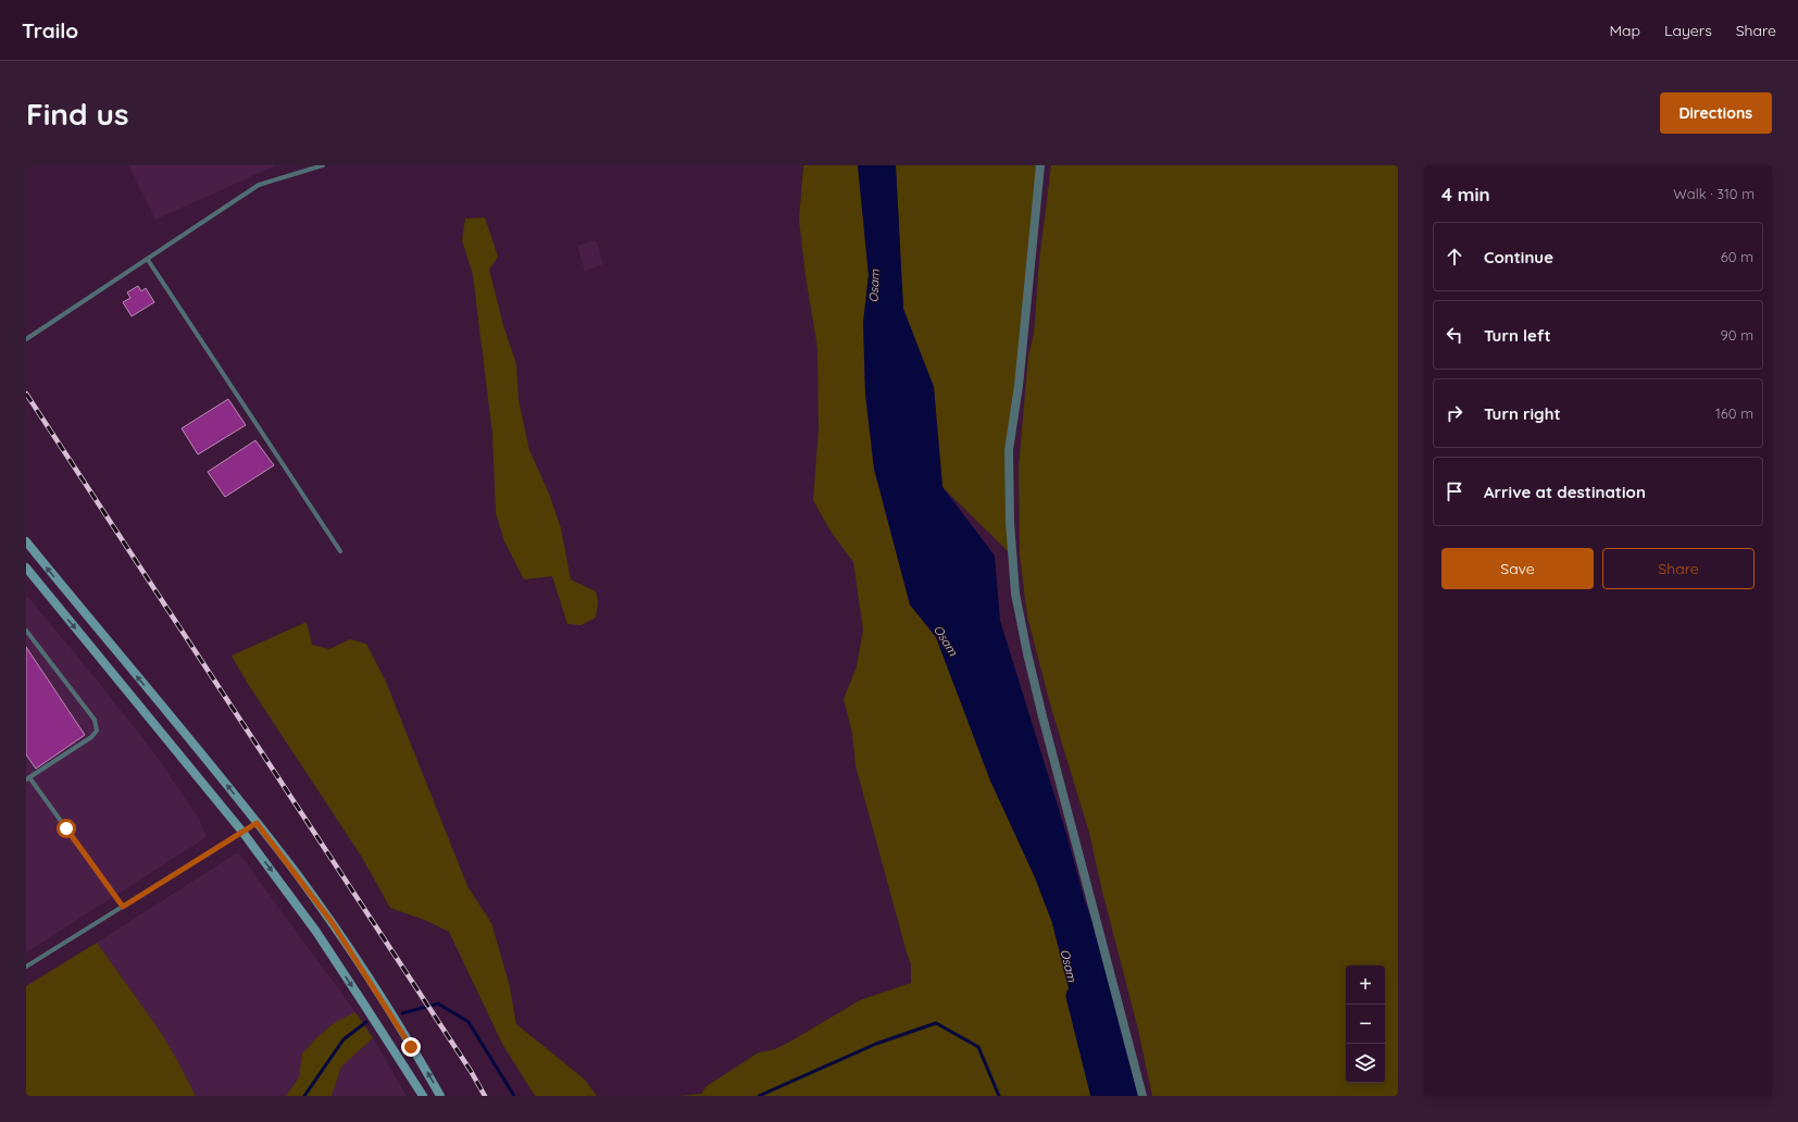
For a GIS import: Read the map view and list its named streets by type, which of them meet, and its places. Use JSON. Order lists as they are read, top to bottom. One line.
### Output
{"water":["Osam"],"page":{"header":"Trailo","nav":["Map","Layers","Share"],"buttons":["Directions",["Save","Share"]],"title":"Find us","heading":["4 min","Walk · 310 m"],"list":[["Continue","60 m"],["Turn left","90 m"],["Turn right","160 m"],"Arrive at destination"],"map_buttons":["+","−"]}}
